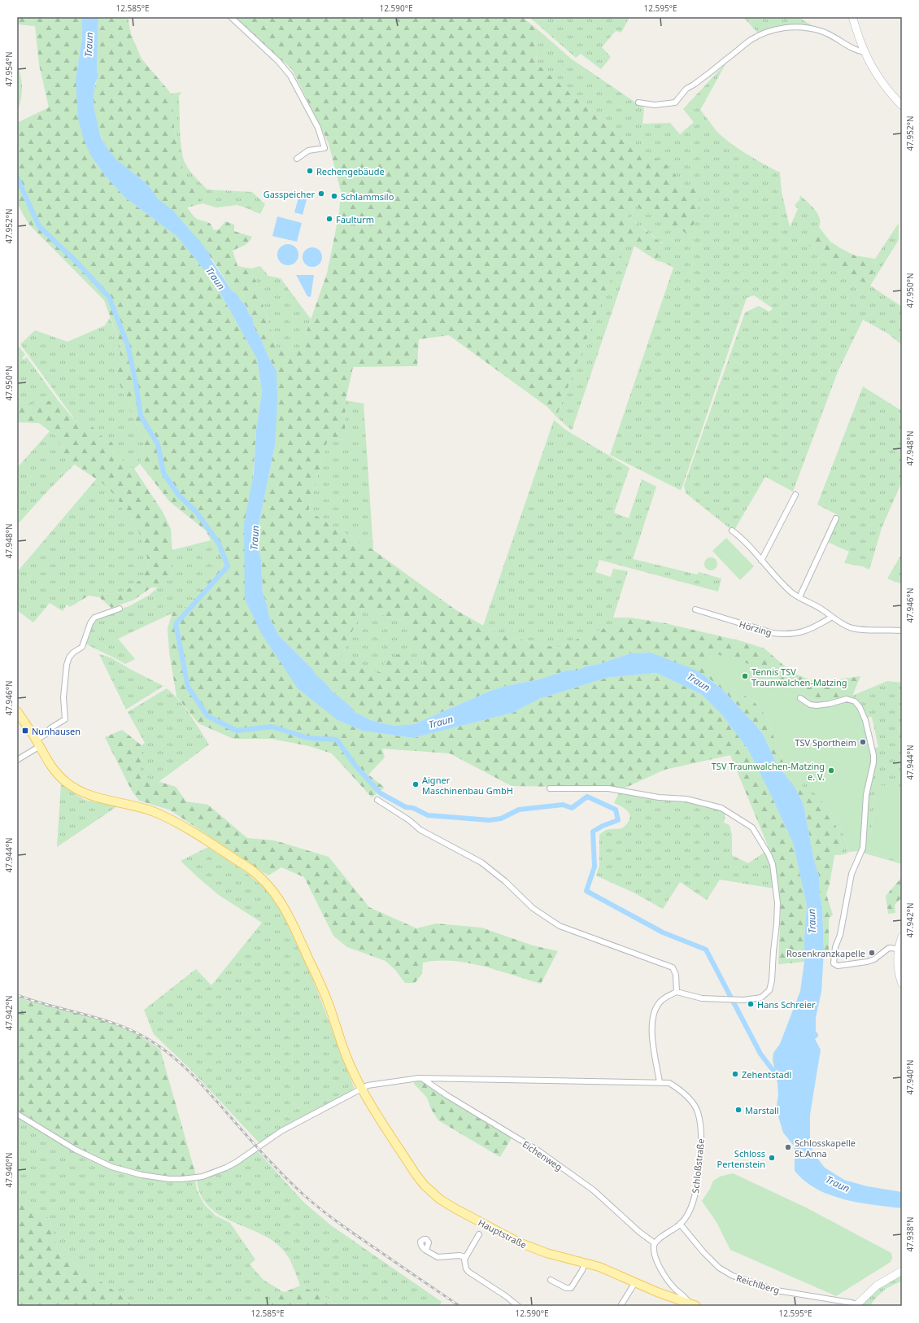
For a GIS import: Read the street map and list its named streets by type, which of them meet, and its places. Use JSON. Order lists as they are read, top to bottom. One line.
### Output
{"streets":{"main road":["Hauptstraße"],"street":["Hörzing","Eichenweg","Schloßstraße","Reichlberg"]},"crossings":[["Eichenweg","Schloßstraße"],["Schloßstraße","Hauptstraße"],["Schloßstraße","Reichlberg"]],"water":["Traun"],"places":{"other":["Rechengebäude","Gasspeicher","Schlammsilo","Faulturm","Tennis TSV Traunwalchen-Matzing","TSV Sportheim","TSV Traunwalchen-Matzing e. V.","Aigner Maschinenbau GmbH","Rosenkranzkapelle","Hans Schreier","Zehentstadl","Marstall","Schlosskapelle St.Anna","Schloss Pertenstein"],"transit":["Nunhausen"]},"coordinates":["12.585°E","12.590°E","12.595°E","47.954°N","47.952°N","47.950°N","47.948°N","47.946°N","47.944°N","47.942°N","47.940°N","47.938°N"]}
